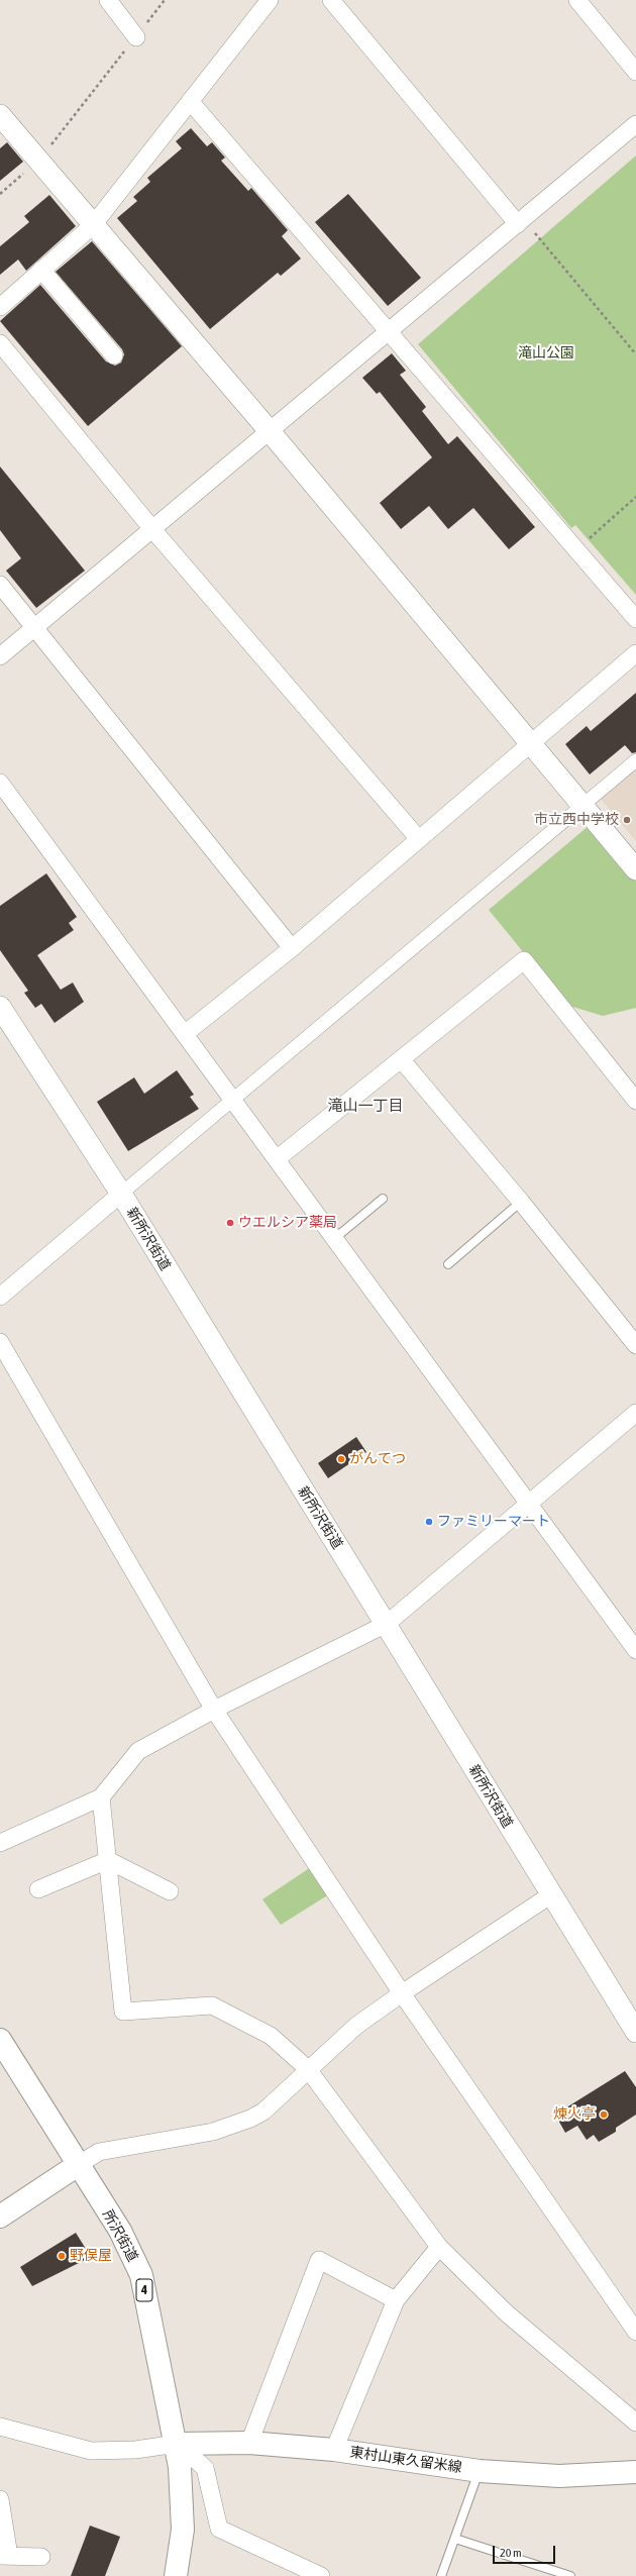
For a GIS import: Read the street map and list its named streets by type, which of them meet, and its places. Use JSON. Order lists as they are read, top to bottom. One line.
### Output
{"streets":{"main road":["所沢街道","4","東村山東久留米線"],"street":["新所沢街道"]},"crossings":[["所沢街道","東村山東久留米線"]],"districts":["滝山一丁目"],"parks":["滝山公園"],"places":["市立西中学校","ウエルシア薬局","がんてつ","ファミリーマート","煉火亭","野俣屋"],"scale_bar":"20 m"}
